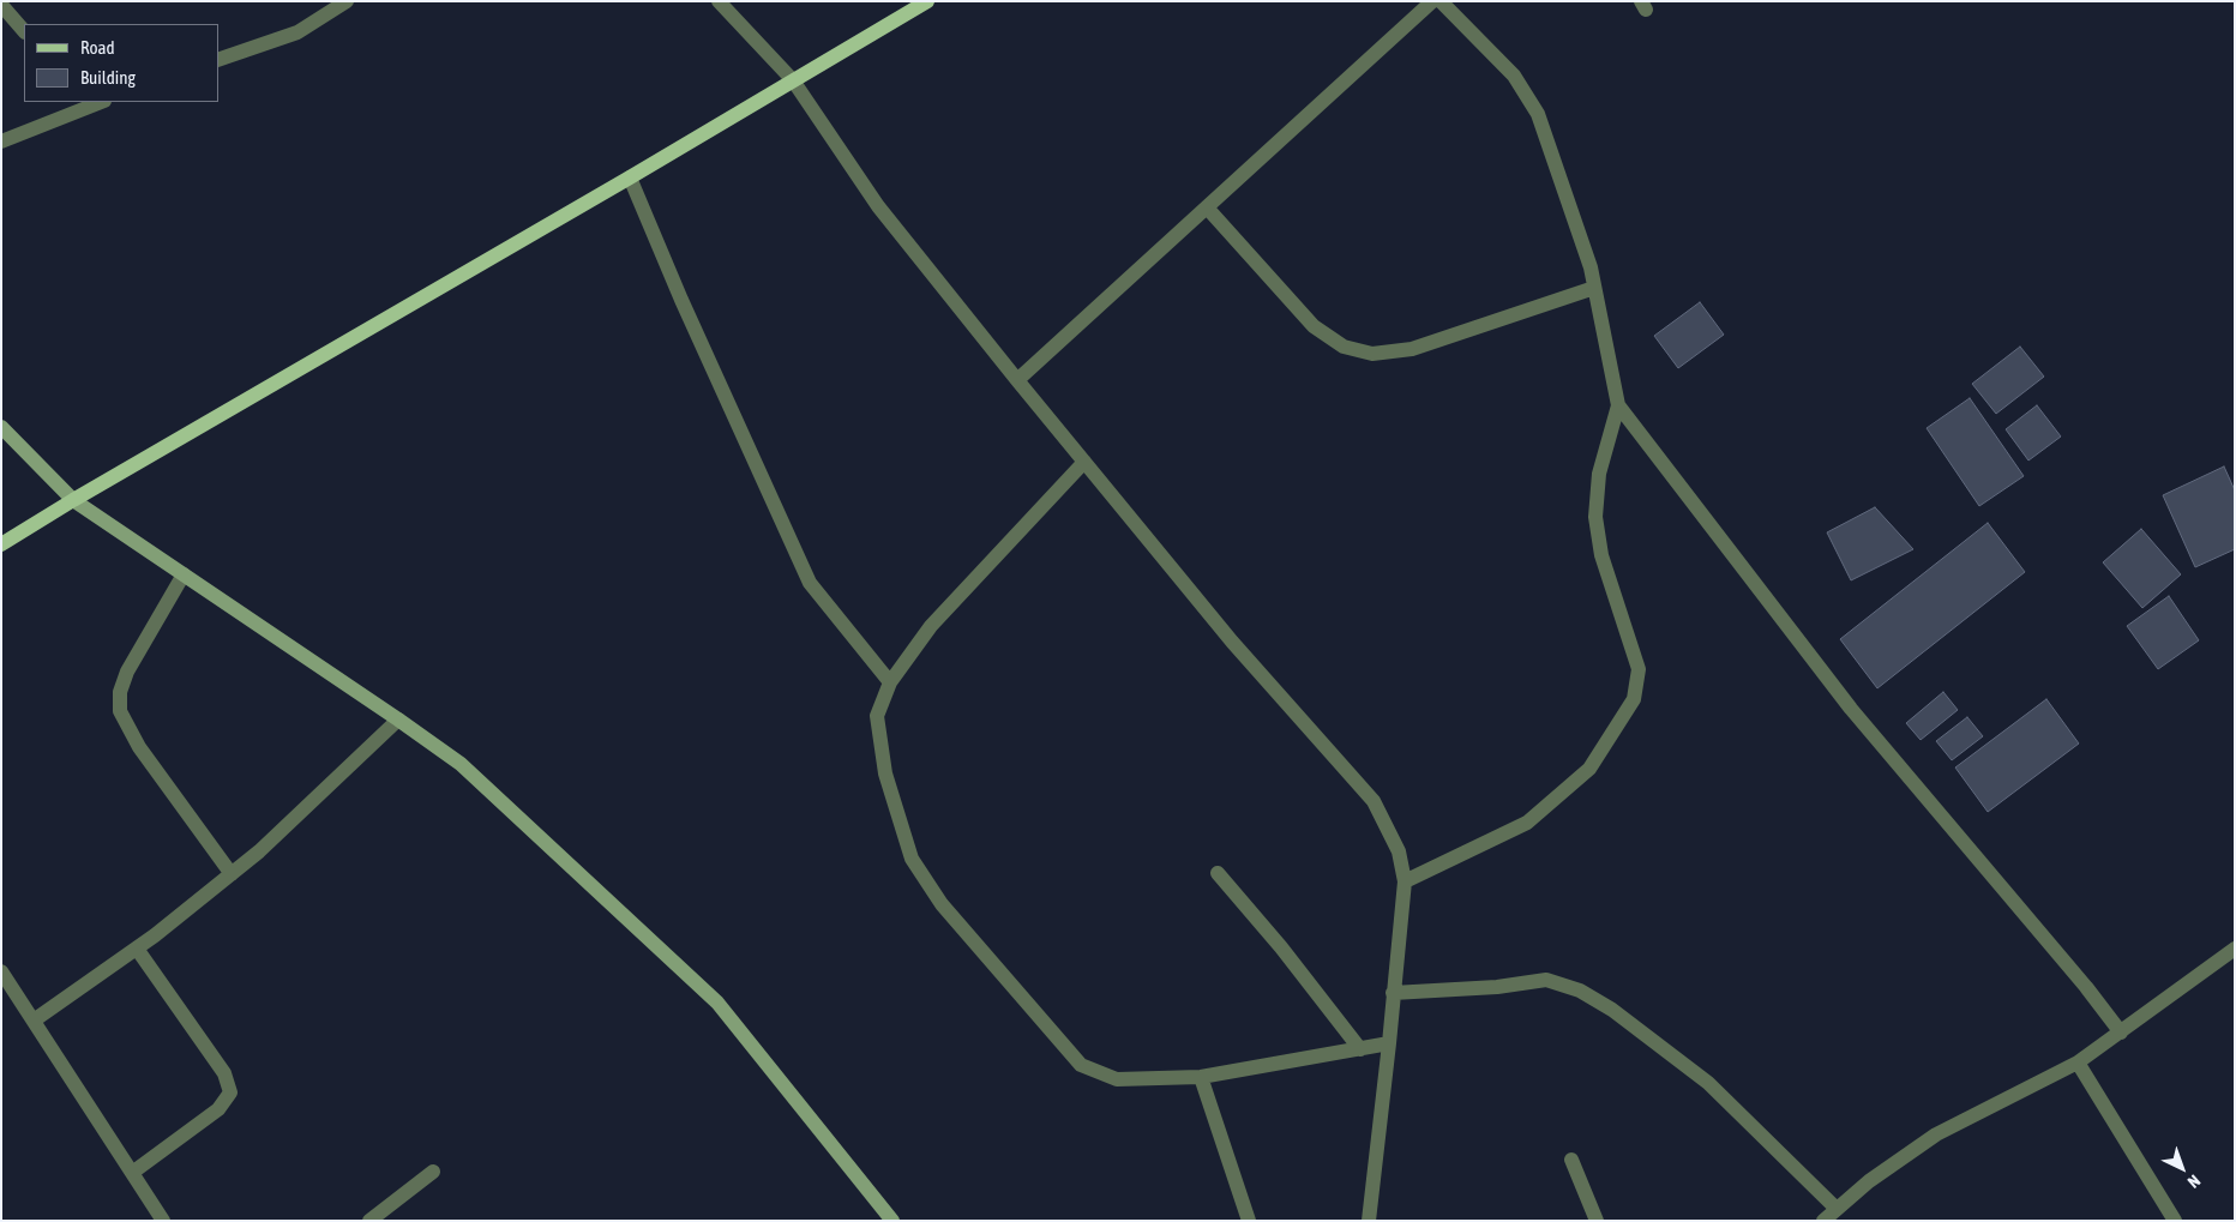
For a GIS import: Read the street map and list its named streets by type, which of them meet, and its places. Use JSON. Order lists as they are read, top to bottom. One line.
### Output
{"legend":["Road","Building"],"north":"bottom right"}
